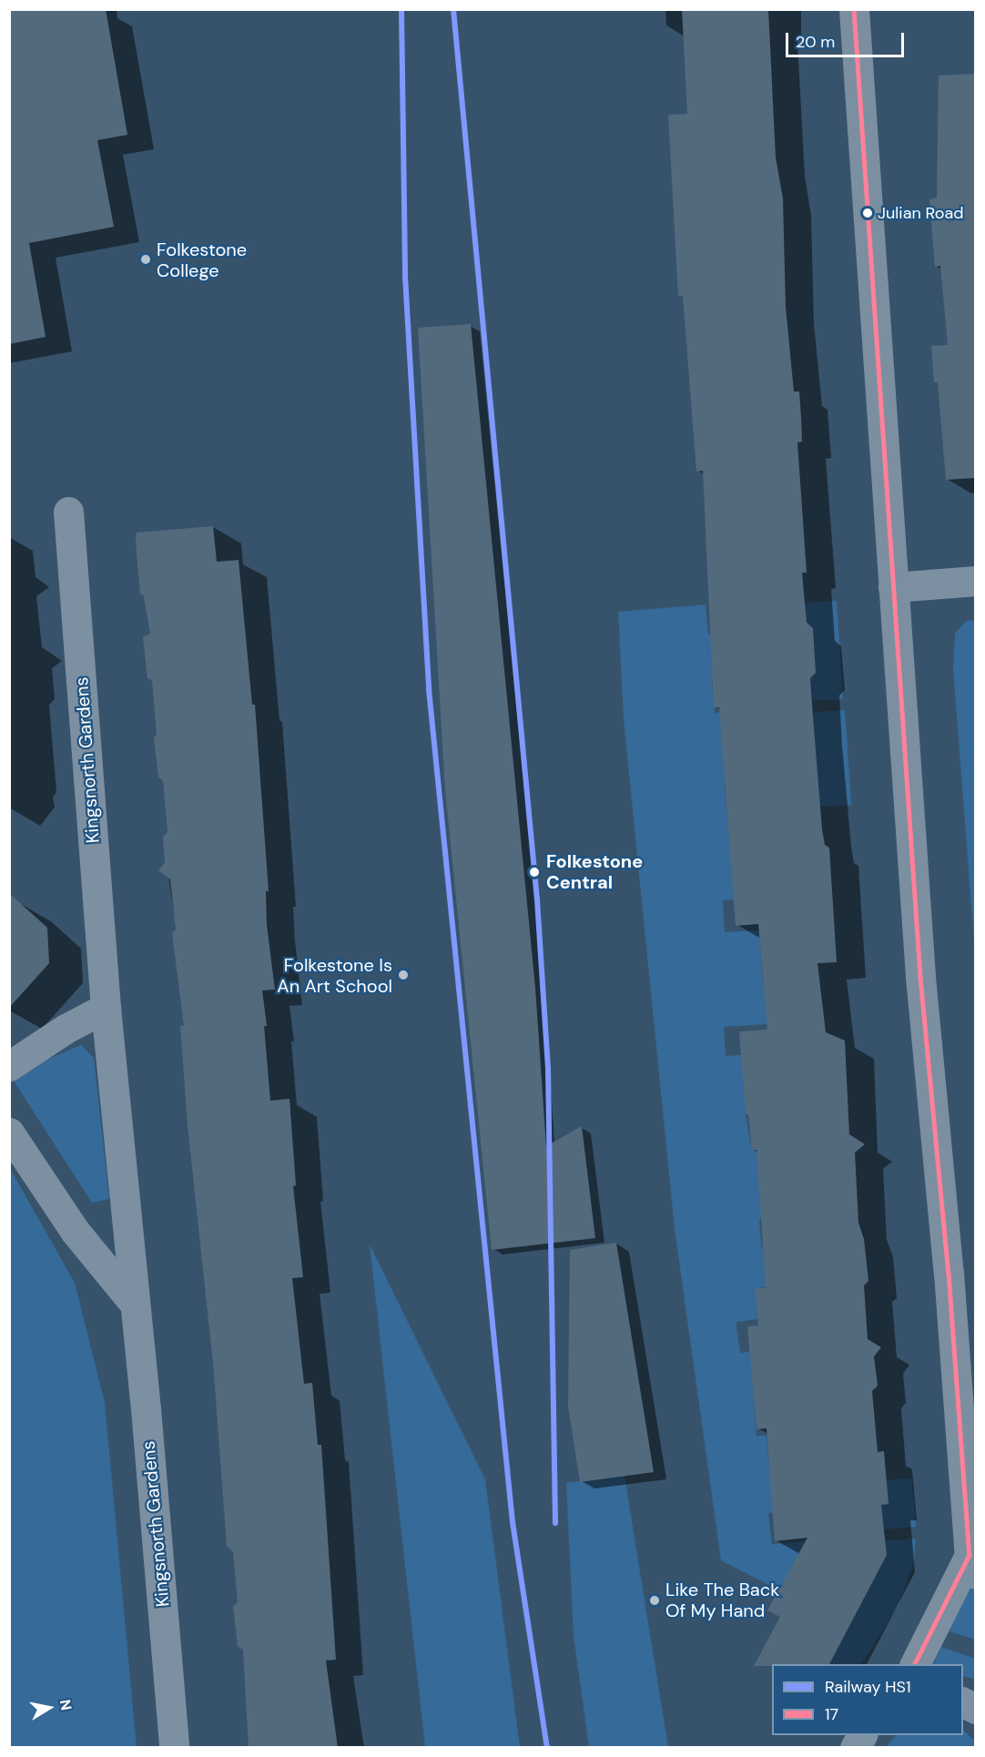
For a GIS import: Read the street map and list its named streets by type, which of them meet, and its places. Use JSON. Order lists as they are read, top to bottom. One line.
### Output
{"streets":{"street":["Kingsnorth Gardens"]},"places":["Julian Road","Folkestone College","Folkestone Central","Folkestone Is An Art School","Like The Back Of My Hand"],"lines":["rail line HS1","transit line 17"],"legend":["Railway HS1","17"],"scale_bar":"20 m","north":"right"}
